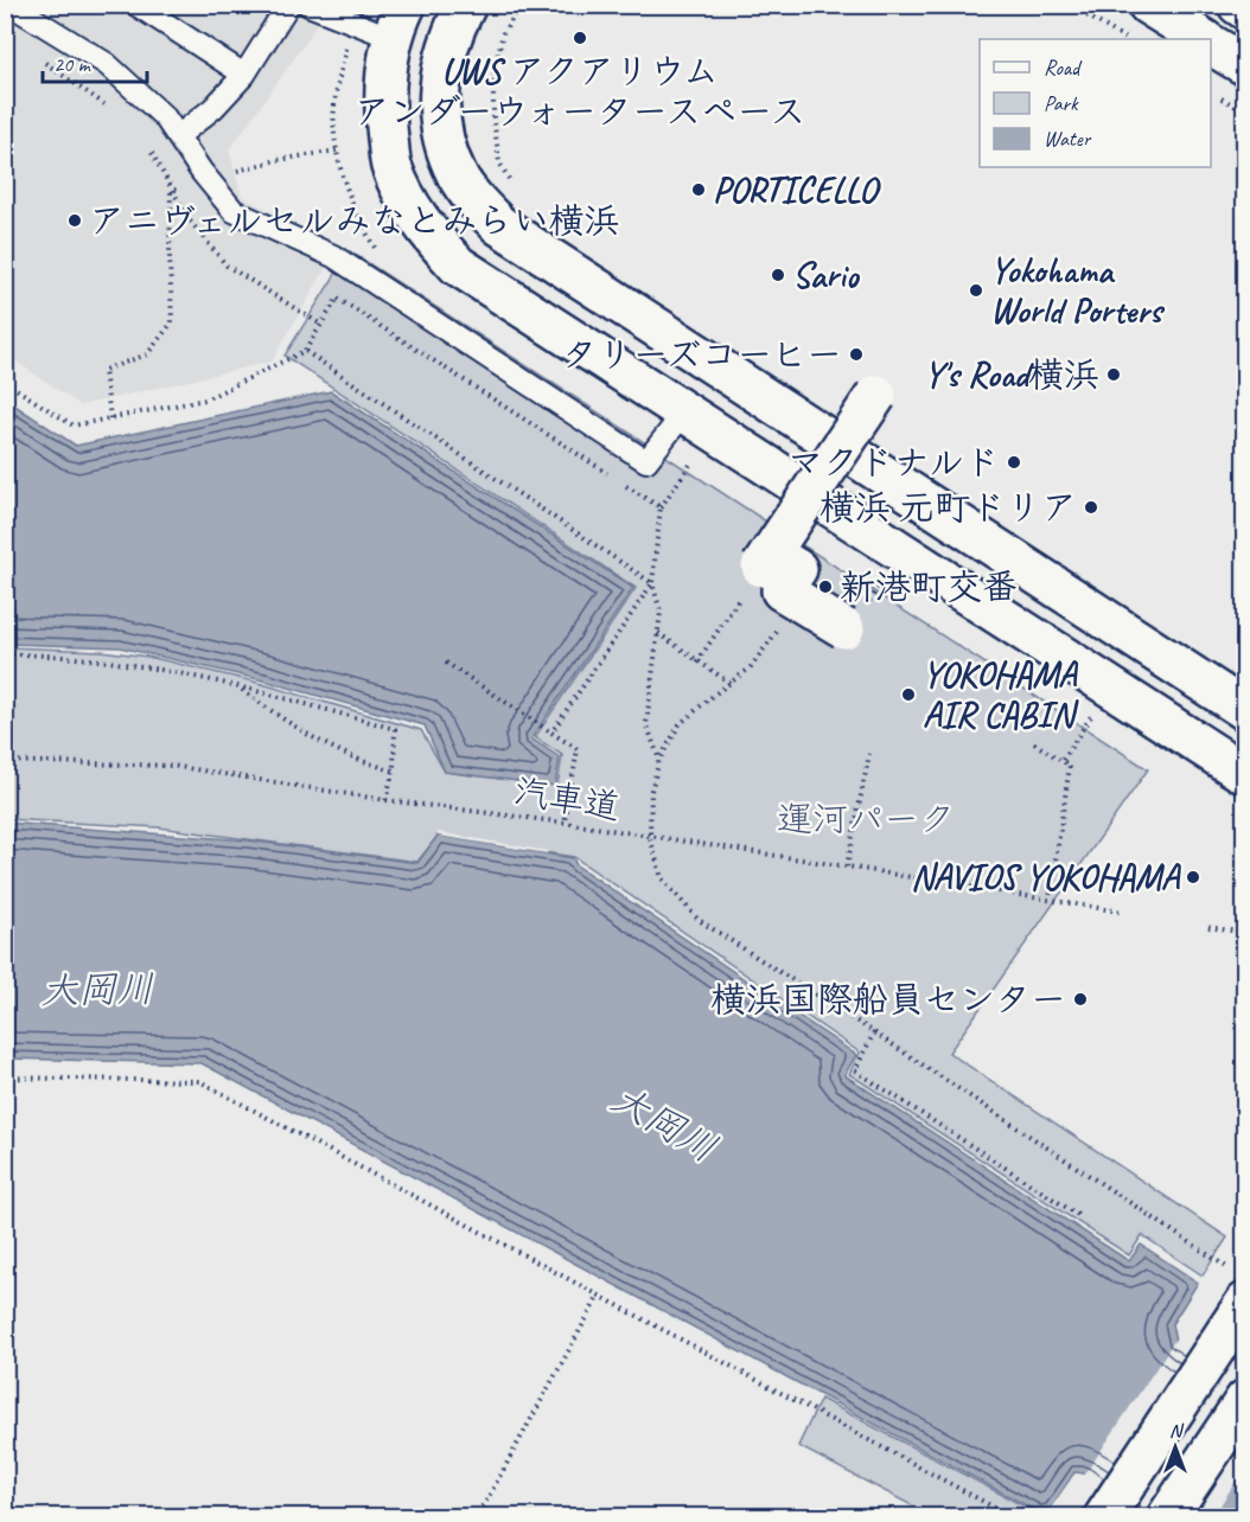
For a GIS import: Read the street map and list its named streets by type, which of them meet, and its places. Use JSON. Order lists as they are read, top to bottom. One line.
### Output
{"streets":{"path":["汽車道"]},"water":["大岡川"],"parks":["運河パーク"],"places":["UWS アクアリウム アンダーウォータースペース","PORTICELLO","アニヴェルセルみなとみらい横浜","Sario","Yokohama World Porters","タリーズコーヒー","Y's Road横浜","マクドナルド","横浜 元町ドリア","新港町交番","YOKOHAMA AIR CABIN","NAVIOS YOKOHAMA","横浜国際船員センター"],"legend":["Road","Park","Water"],"scale_bar":"20 m","north":"top"}
